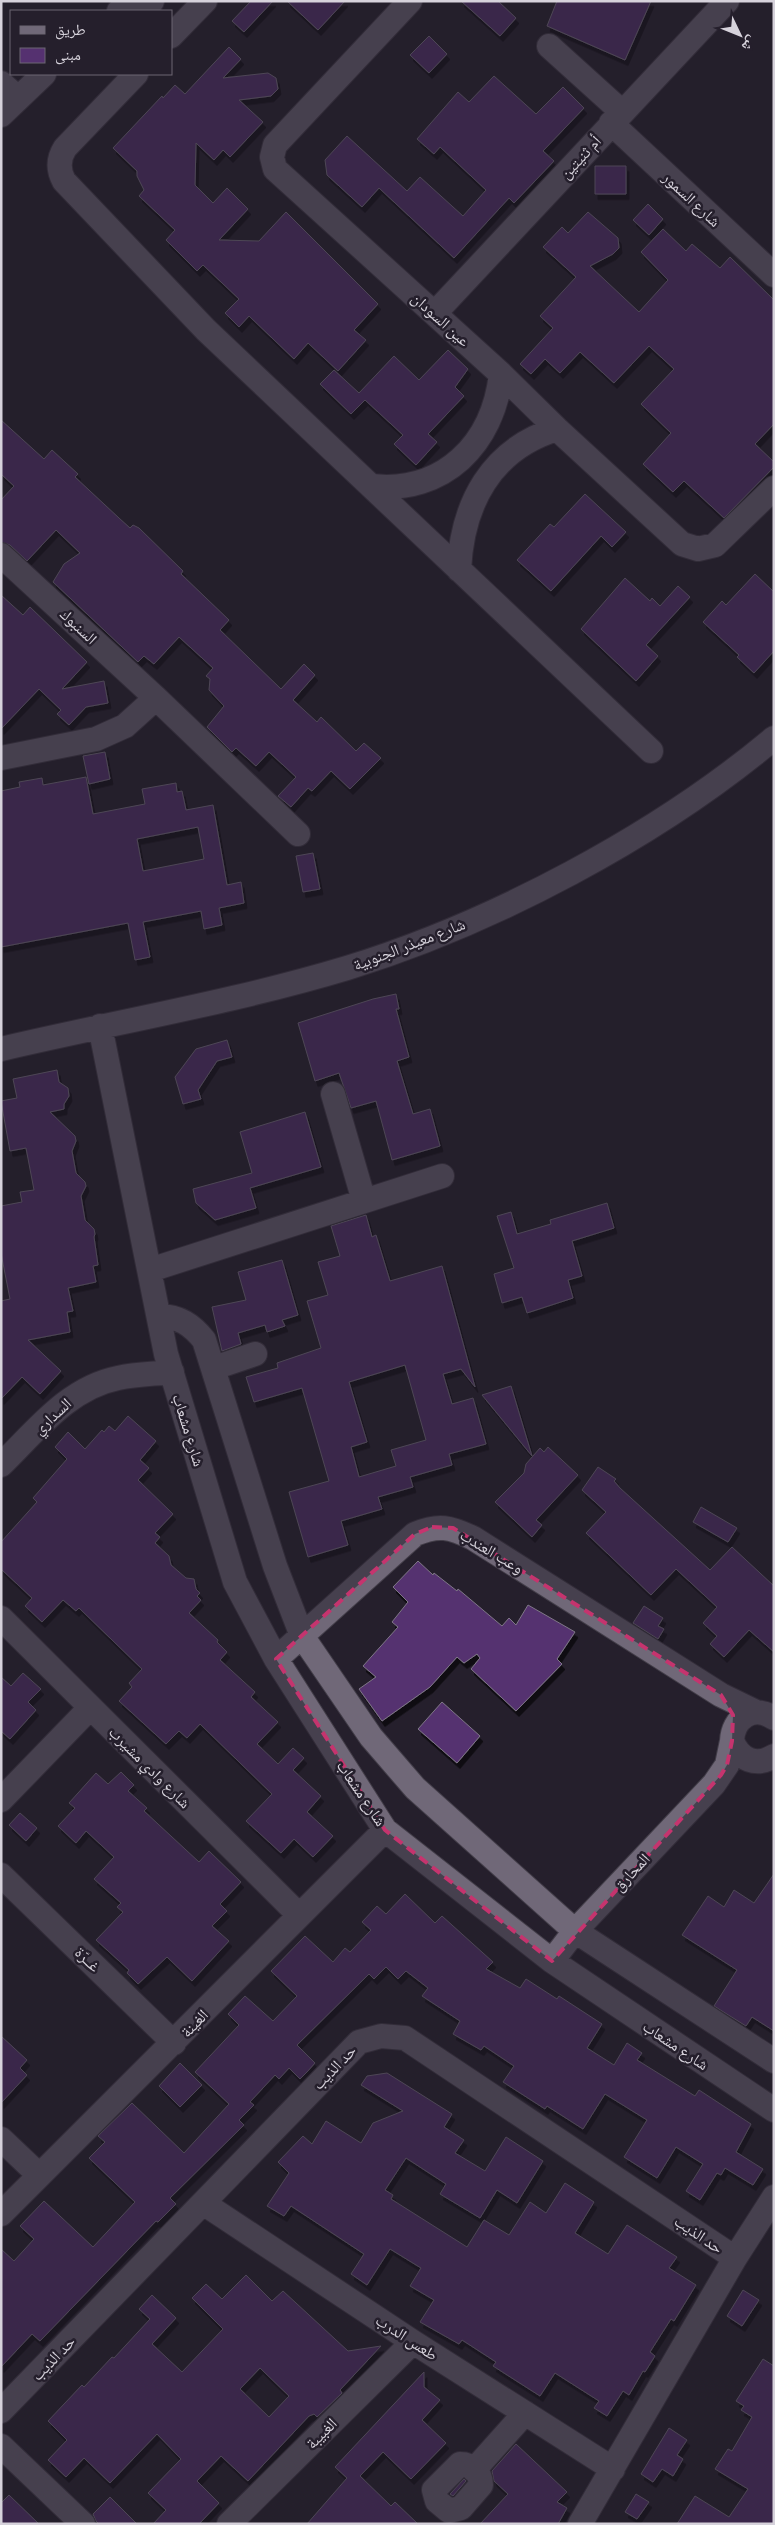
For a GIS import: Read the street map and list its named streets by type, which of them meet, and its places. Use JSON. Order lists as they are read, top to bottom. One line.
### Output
{"streets":{"street":["أم ثنيتين","شارع السمور","عين السودان","السنبوك","شارع معيذر الجنوبية","السداري","شارع مشعاب","وعب العندب","شارع وادي مشيرب","المحارق","غــرّة","الغينة","حد الذيب","طعس الدرب","الغبيبة"]},"crossings":[["أم ثنيتين","شارع السمور"],["أم ثنيتين","عين السودان"],["شارع معيذر الجنوبية","شارع مشعاب"],["السداري","شارع مشعاب"],["شارع مشعاب","وعب العندب"],["شارع مشعاب","المحارق"],["شارع مشعاب","الغينة"],["وعب العندب","المحارق"],["شارع وادي مشيرب","الغينة"],["غــرّة","الغينة"],["حد الذيب","طعس الدرب"],["طعس الدرب","الغبيبة"]],"legend":["طريق","مبنى"],"north":"bottom right"}
